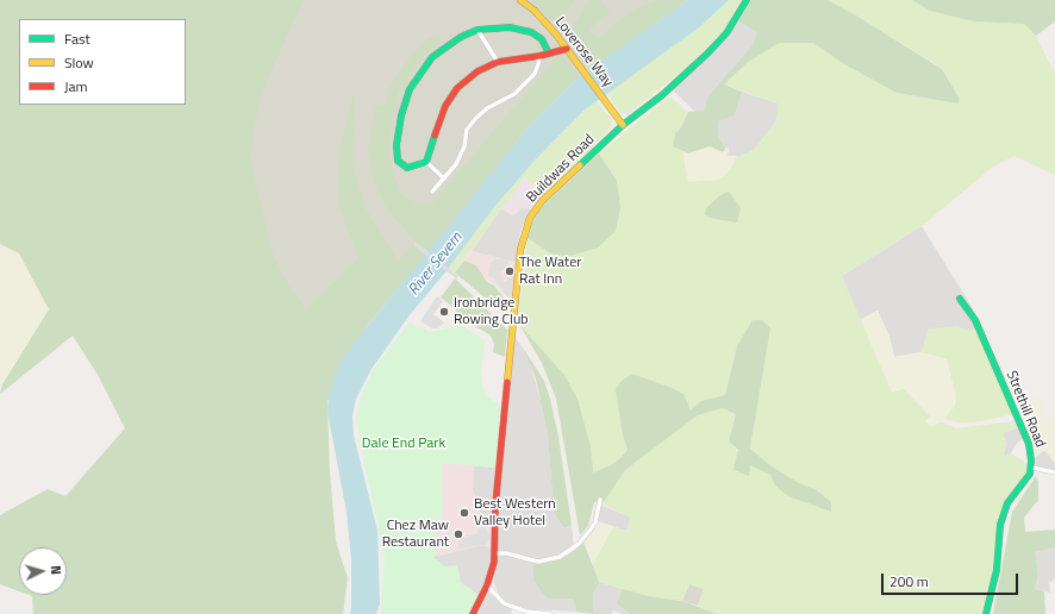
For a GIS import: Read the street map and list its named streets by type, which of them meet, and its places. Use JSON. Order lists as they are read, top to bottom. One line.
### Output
{"streets":{"street":["Loverose Way","Buildwas Road","Strethill Road"]},"crossings":[["Loverose Way","Buildwas Road"]],"water":["River Severn"],"parks":["Dale End Park"],"places":["The Water Rat Inn","Ironbridge Rowing Club","Best Western Valley Hotel","Chez Maw Restaurant"],"legend":["Fast","Slow","Jam"],"scale_bar":"200 m","north":"right"}
